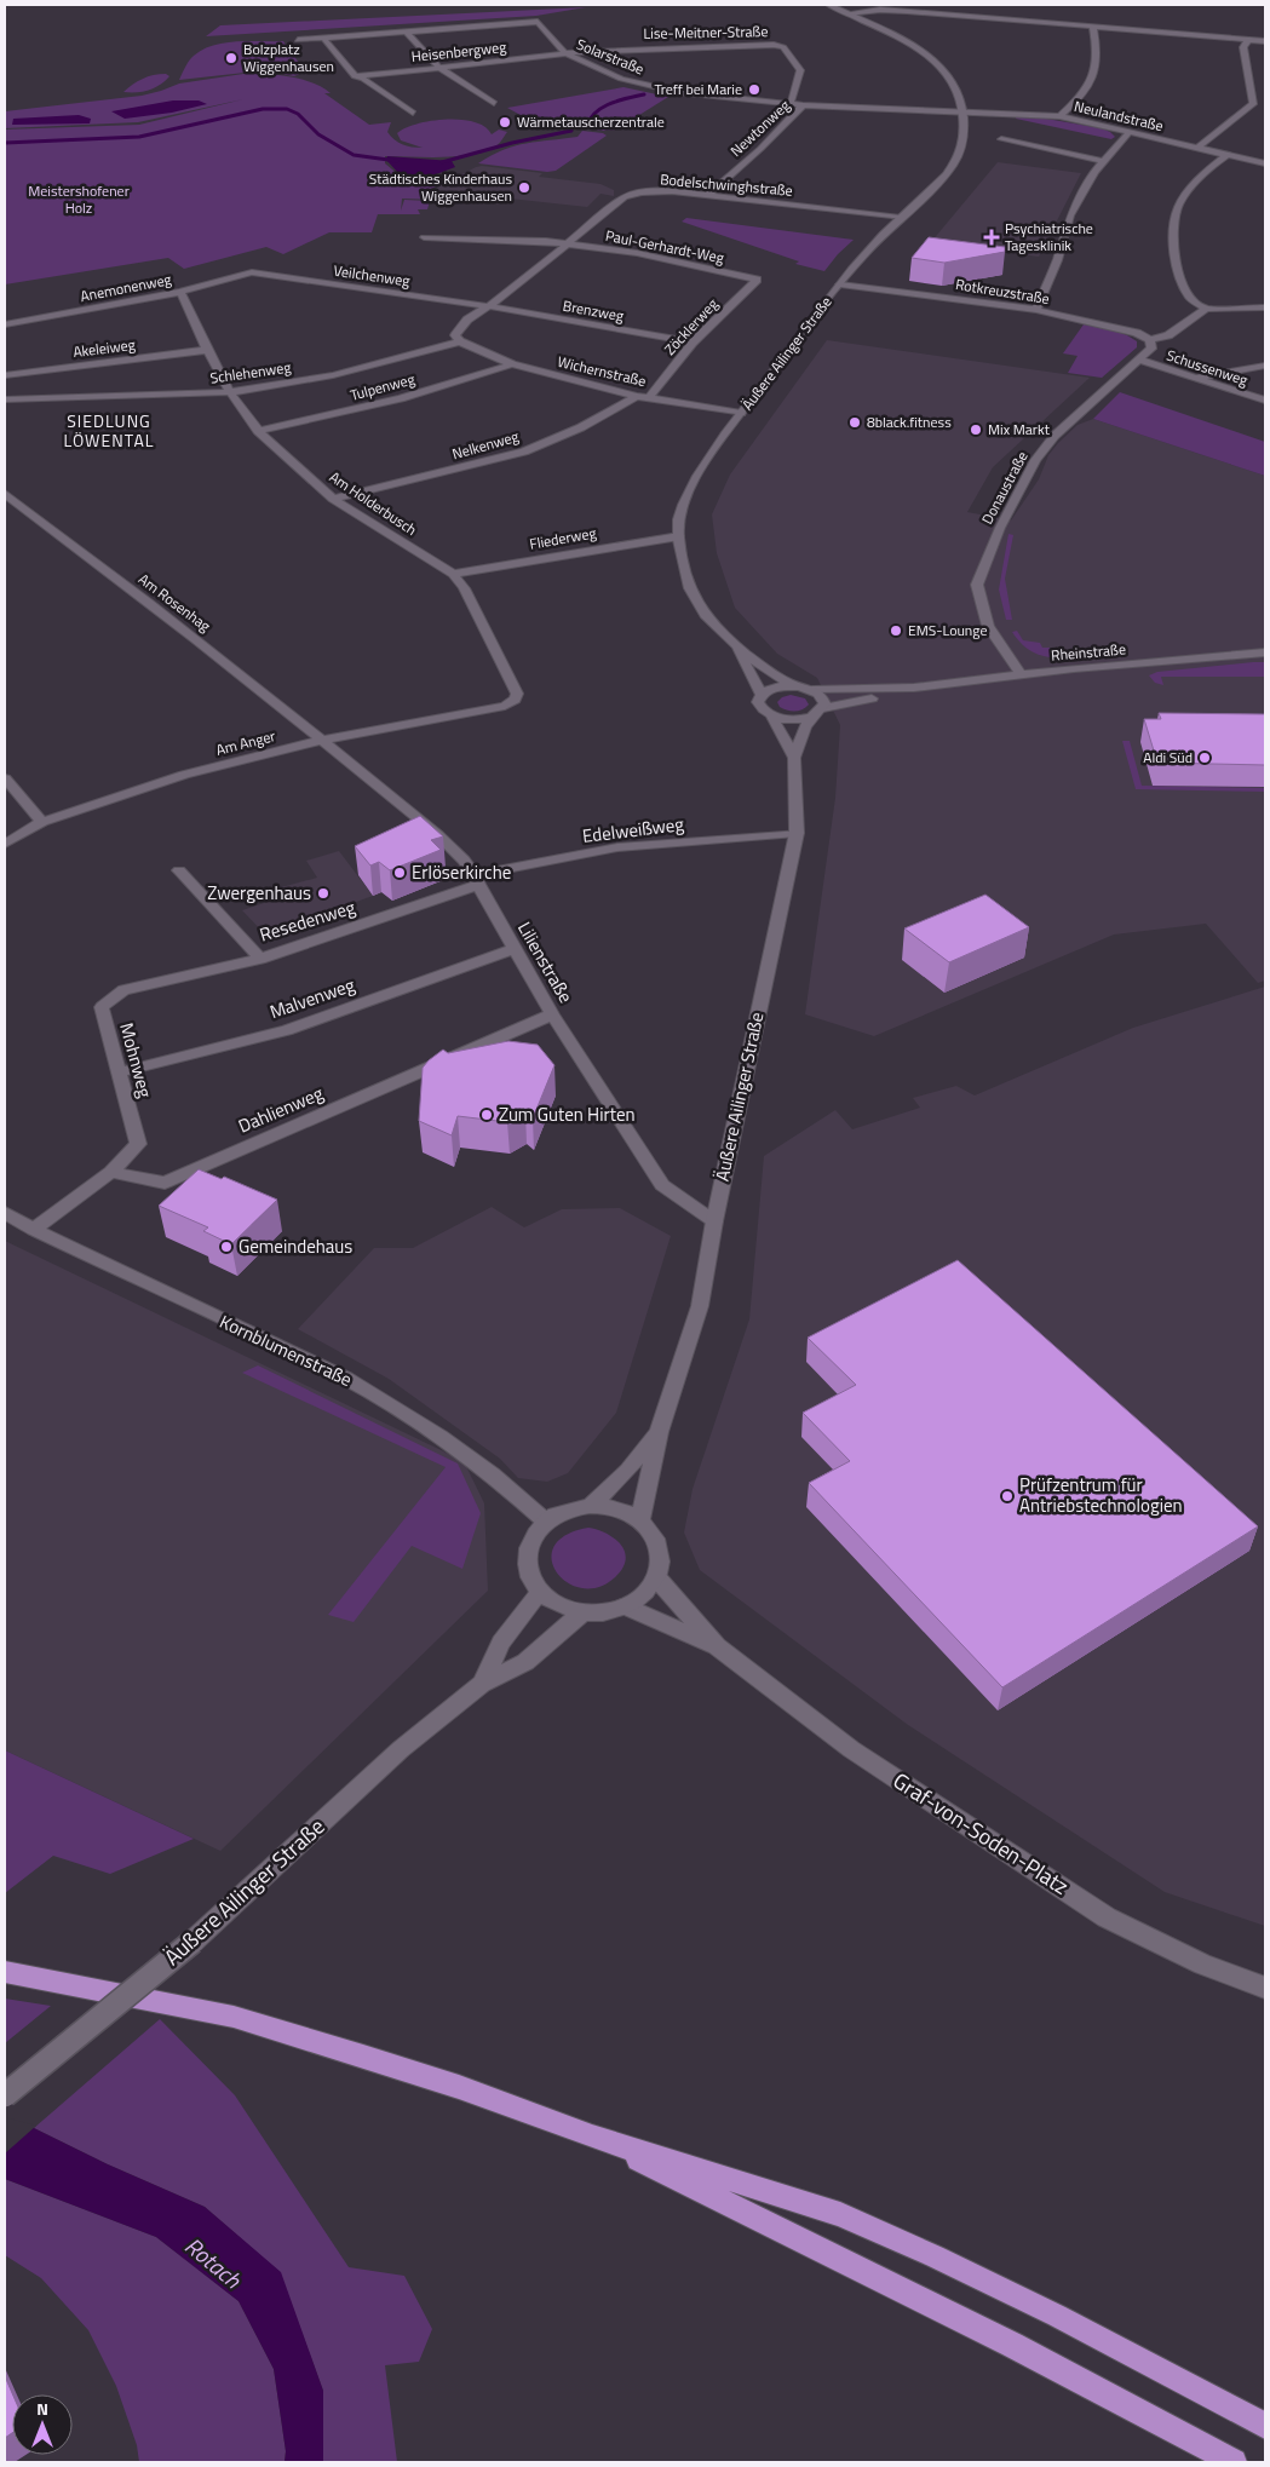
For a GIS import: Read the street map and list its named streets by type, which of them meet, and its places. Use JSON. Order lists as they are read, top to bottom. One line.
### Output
{"streets":{"street":["Lise-Meitner-Straße","Heisenbergweg","Solarstraße","Neulandstraße","Newtonweg","Bodelschwinghstraße","Paul-Gerhardt-Weg","Veilchenweg","Anemonenweg","Rotkreuzstraße","Brenzweg","Zöcklerweg","Akeleiweg","Äußere Ailinger Straße","Schussenweg","Wichernstraße","Schlehenweg","Tulpenweg","Nelkenweg","Donaustraße","Am Holderbusch","Fliederweg","Am Rosenhag","Rheinstraße","Am Anger","Edelweißweg","Resedenweg","Lilienstraße","Malvenweg","Mohnweg","Dahlienweg","Kornblumenstraße","Graf-von-Soden-Platz"]},"crossings":[["Lise-Meitner-Straße","Heisenbergweg"],["Lise-Meitner-Straße","Solarstraße"],["Heisenbergweg","Solarstraße"],["Solarstraße","Neulandstraße"],["Solarstraße","Newtonweg"],["Solarstraße","Äußere Ailinger Straße"],["Neulandstraße","Äußere Ailinger Straße"],["Newtonweg","Bodelschwinghstraße"],["Bodelschwinghstraße","Paul-Gerhardt-Weg"],["Bodelschwinghstraße","Veilchenweg"],["Bodelschwinghstraße","Brenzweg"],["Bodelschwinghstraße","Äußere Ailinger Straße"],["Bodelschwinghstraße","Wichernstraße"],["Bodelschwinghstraße","Schlehenweg"],["Paul-Gerhardt-Weg","Zöcklerweg"],["Veilchenweg","Anemonenweg"],["Veilchenweg","Brenzweg"],["Anemonenweg","Am Holderbusch"],["Rotkreuzstraße","Äußere Ailinger Straße"],["Rotkreuzstraße","Donaustraße"],["Brenzweg","Zöcklerweg"],["Zöcklerweg","Wichernstraße"],["Akeleiweg","Am Holderbusch"],["Äußere Ailinger Straße","Wichernstraße"],["Äußere Ailinger Straße","Fliederweg"],["Äußere Ailinger Straße","Rheinstraße"],["Äußere Ailinger Straße","Edelweißweg"],["Äußere Ailinger Straße","Lilienstraße"],["Äußere Ailinger Straße","Kornblumenstraße"],["Äußere Ailinger Straße","Graf-von-Soden-Platz"],["Schussenweg","Donaustraße"],["Wichernstraße","Schlehenweg"],["Wichernstraße","Tulpenweg"],["Wichernstraße","Nelkenweg"],["Schlehenweg","Am Holderbusch"],["Tulpenweg","Am Holderbusch"],["Nelkenweg","Am Holderbusch"],["Donaustraße","Rheinstraße"],["Am Holderbusch","Fliederweg"],["Am Holderbusch","Am Anger"],["Am Rosenhag","Am Anger"],["Am Rosenhag","Lilienstraße"],["Am Anger","Lilienstraße"],["Edelweißweg","Resedenweg"],["Edelweißweg","Lilienstraße"],["Resedenweg","Lilienstraße"],["Resedenweg","Mohnweg"],["Lilienstraße","Malvenweg"],["Lilienstraße","Dahlienweg"],["Malvenweg","Mohnweg"],["Mohnweg","Dahlienweg"],["Kornblumenstraße","Graf-von-Soden-Platz"]],"districts":["SIEDLUNG LÖWENTAL"],"water":["Rotach"],"parks":["Meistershofener Holz"],"places":{"other":["Bolzplatz Wiggenhausen","Treff bei Marie","Wärmetauscherzentrale","Städtisches Kinderhaus Wiggenhausen","8black.fitness","Mix Markt","EMS-Lounge","Aldi Süd","Erlöserkirche","Zwergenhaus","Zum Guten Hirten","Gemeindehaus","Prüfzentrum für Antriebstechnologien"],"health":["Psychiatrische Tagesklinik"]},"north":"top"}
